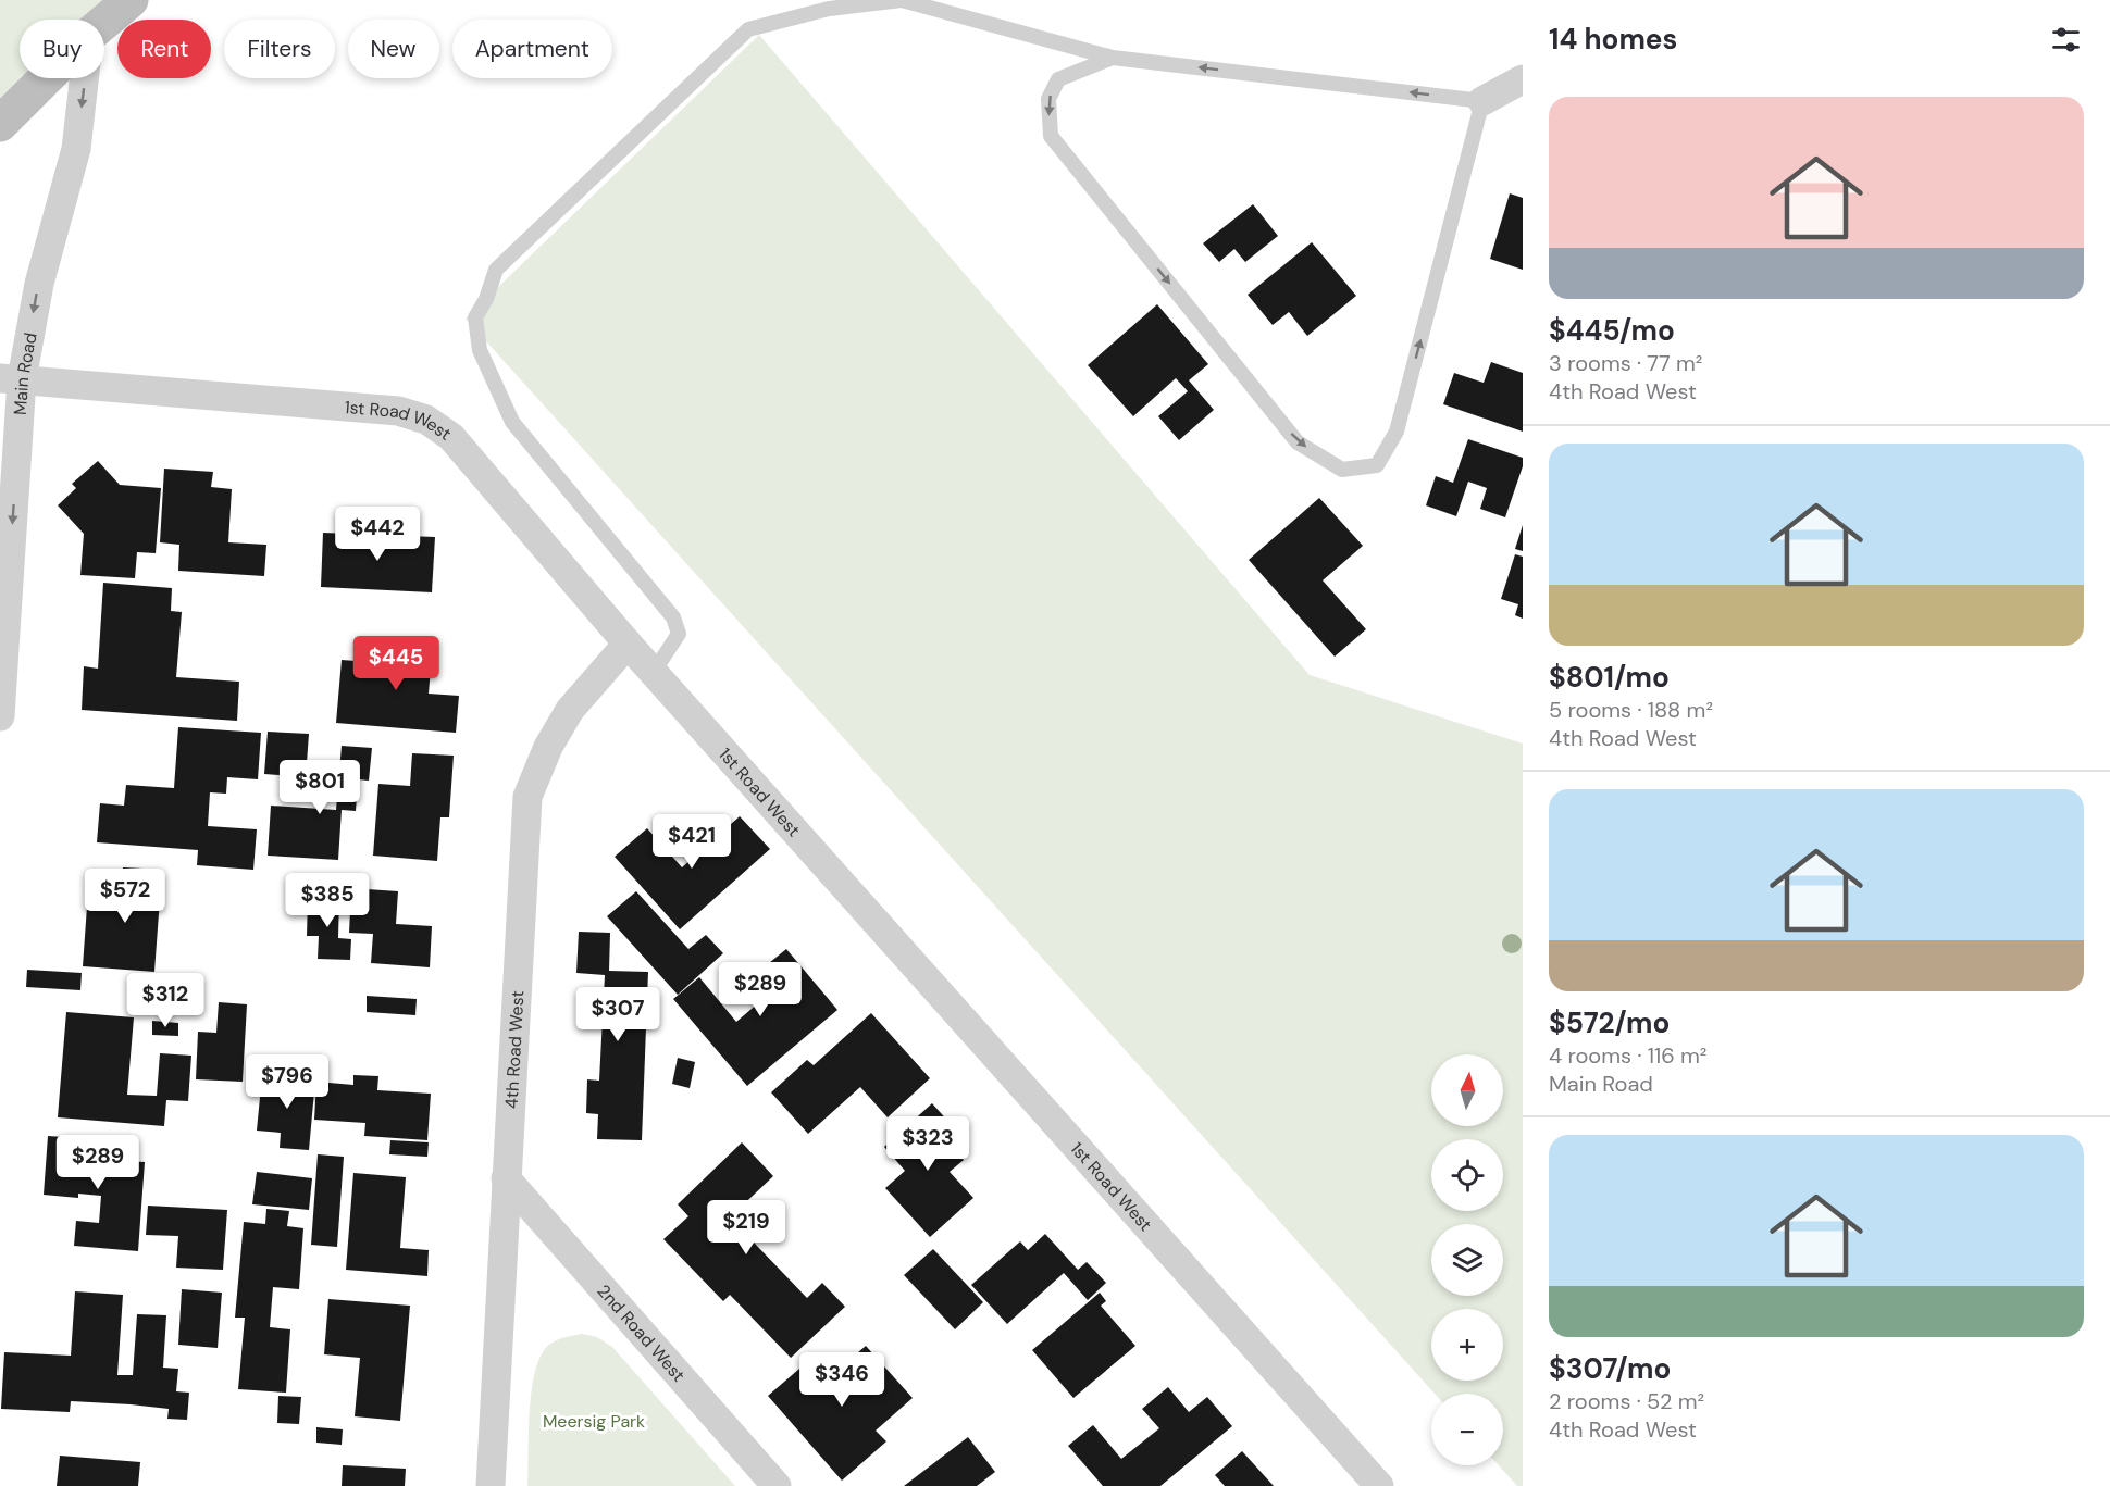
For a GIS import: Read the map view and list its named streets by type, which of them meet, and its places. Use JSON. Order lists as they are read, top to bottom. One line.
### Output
{"streets":{"street":["Main Road","1st Road West","4th Road West","2nd Road West"]},"crossings":[["Main Road","1st Road West"],["1st Road West","4th Road West"],["4th Road West","2nd Road West"]],"one_way":["Main Road"],"parks":["Meersig Park"],"north":"top","page":{"heading":"14 homes","chip":["Buy","Rent","Filters","New","Apartment"],"list":[{"name":"$445/mo","note":"3 rooms · 77 m² · 4th Road West"},{"name":"$801/mo","note":"5 rooms · 188 m² · 4th Road West"},{"name":"$572/mo","note":"4 rooms · 116 m² · Main Road"},{"name":"$307/mo","note":"2 rooms · 52 m² · 4th Road West"}],"price":["$442","$445","$801","$421","$572","$385","$289","$312","$307","$796","$323","$289","$219","$346"],"map_buttons":["+","−"]}}
